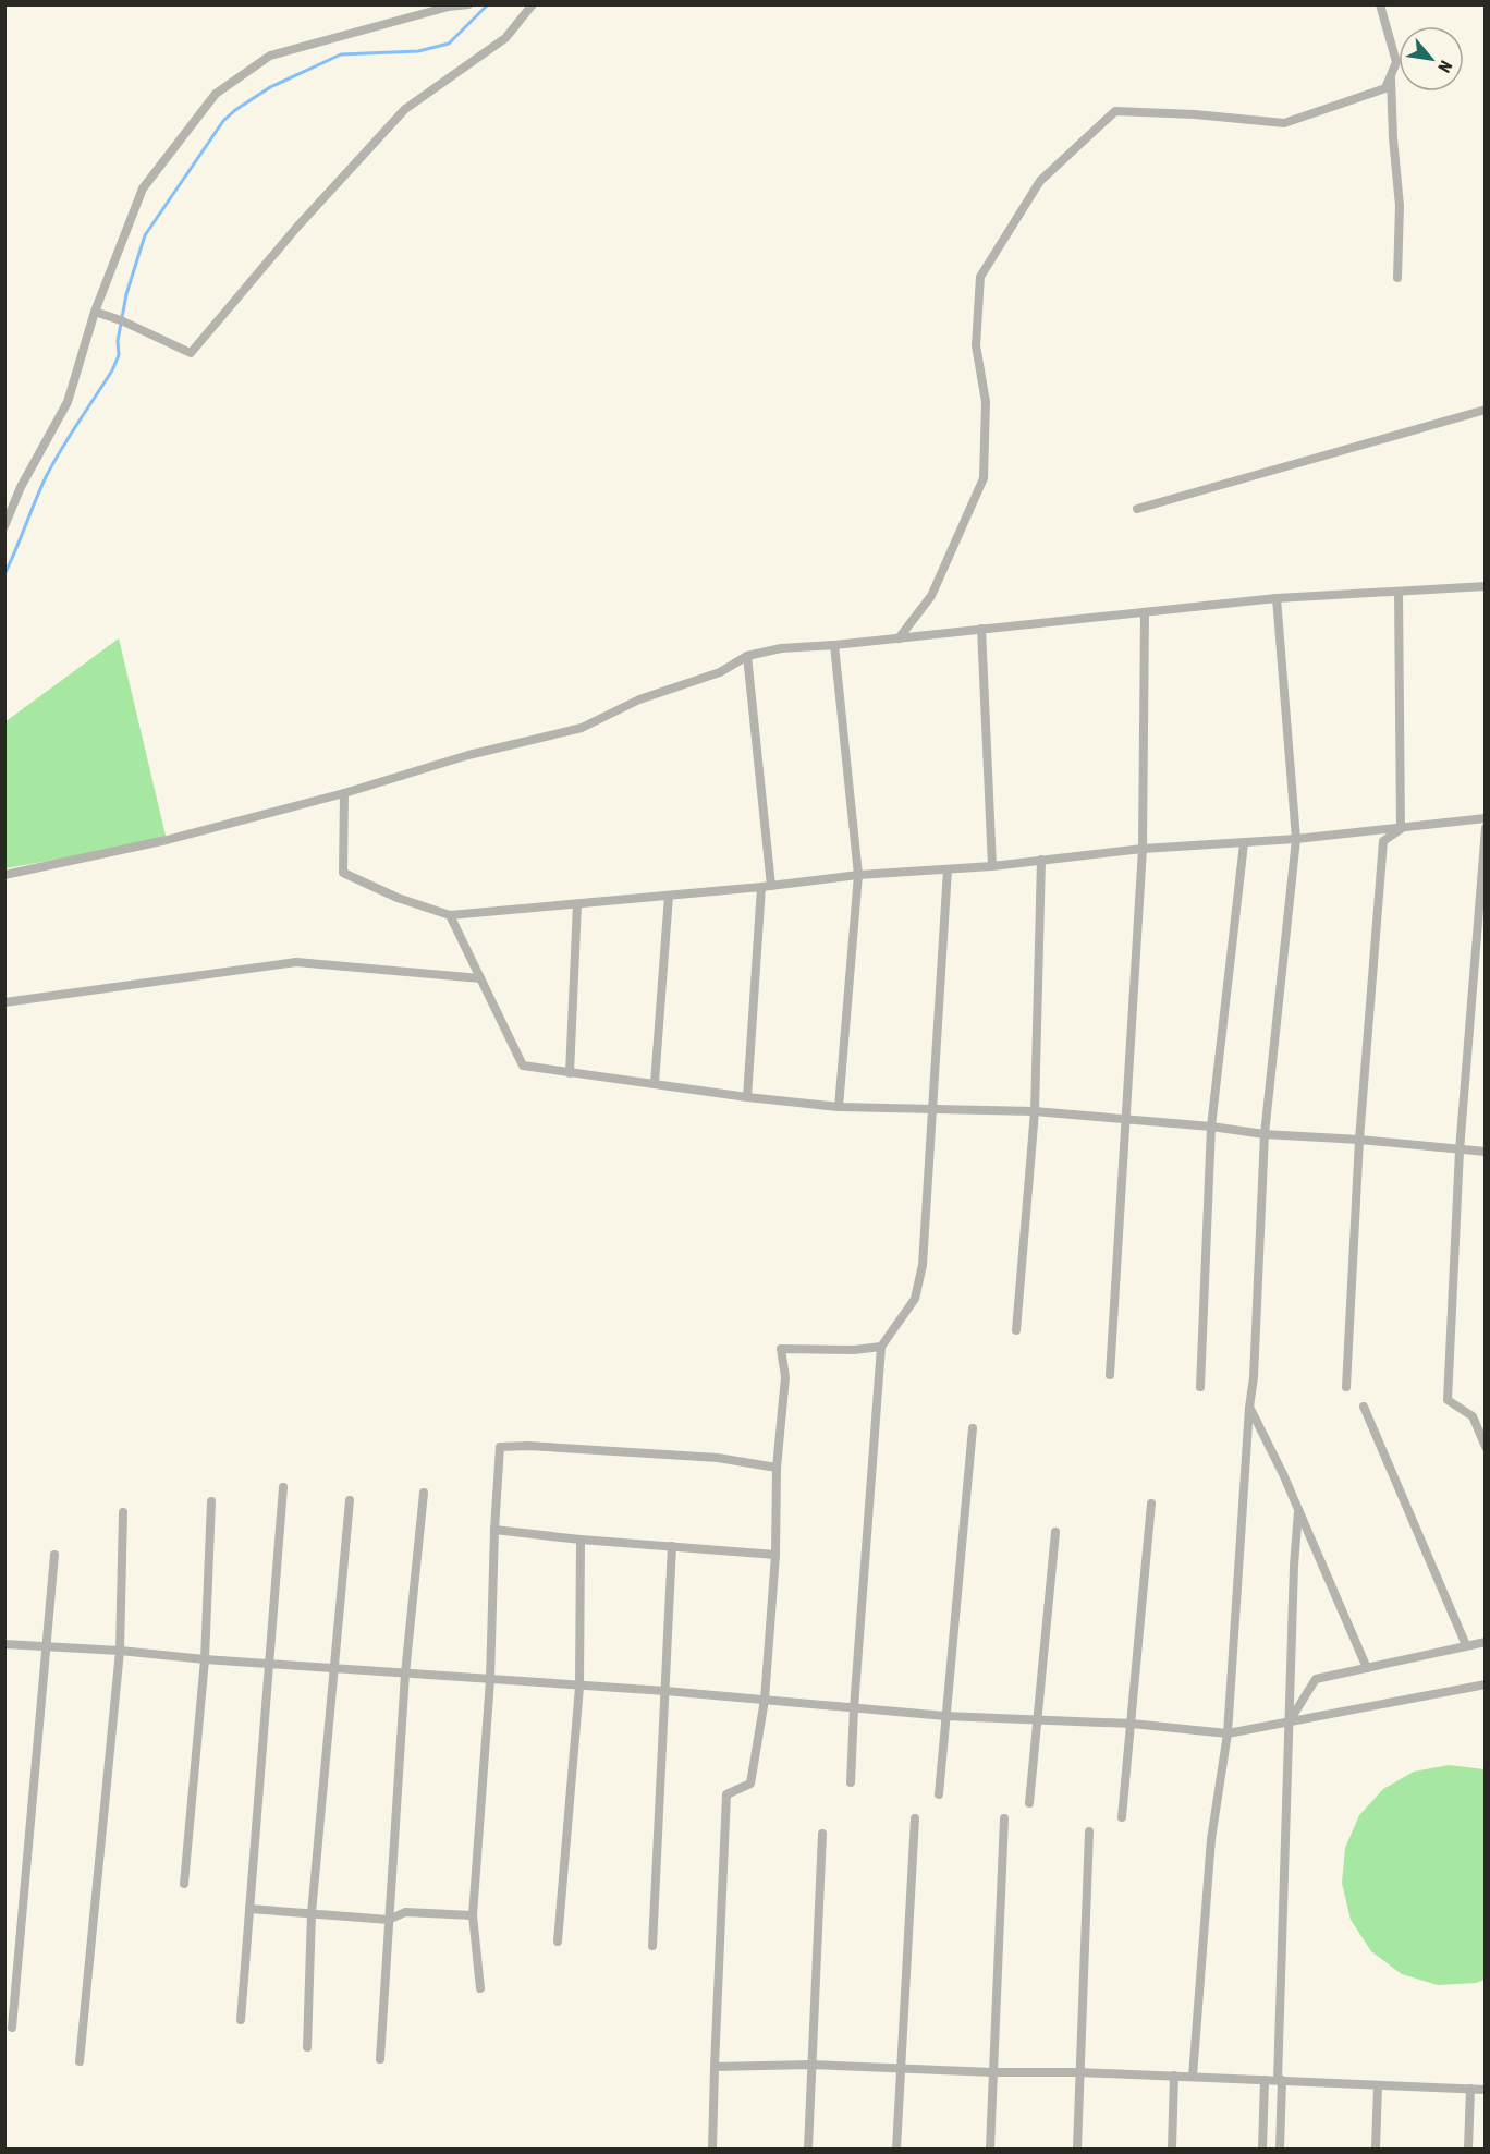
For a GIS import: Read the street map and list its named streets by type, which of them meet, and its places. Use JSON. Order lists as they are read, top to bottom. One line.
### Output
{"north":"bottom right"}
